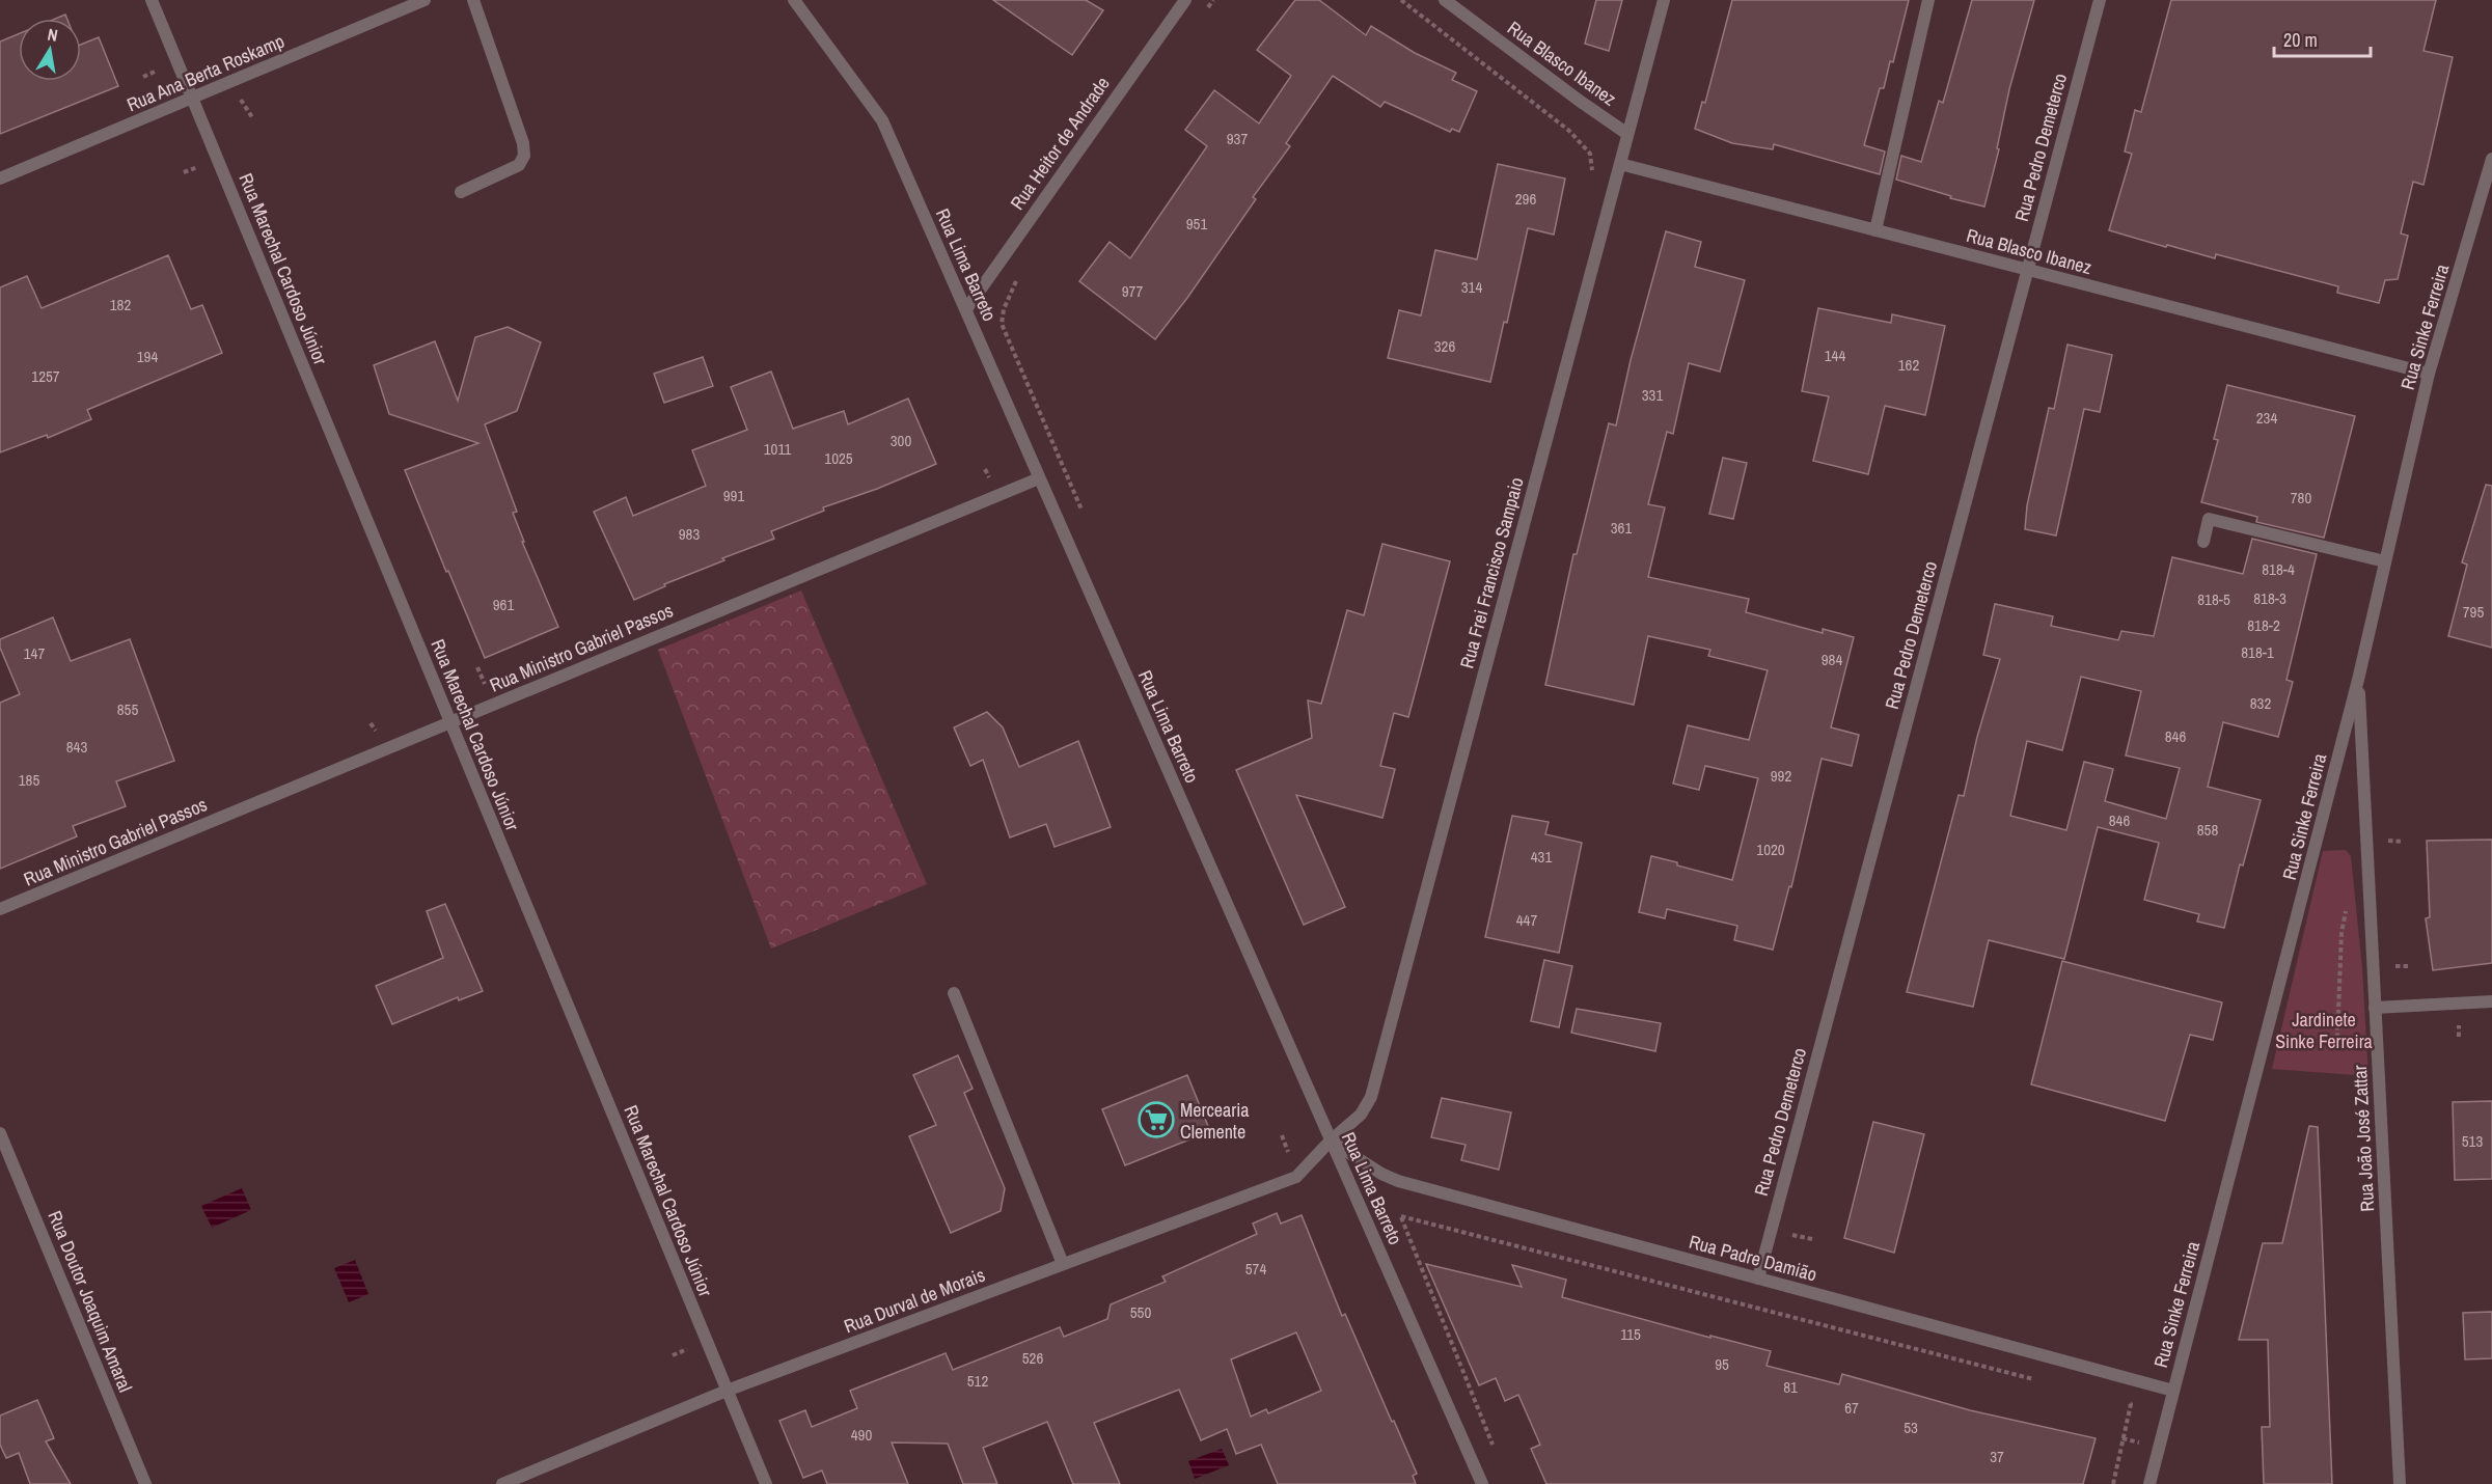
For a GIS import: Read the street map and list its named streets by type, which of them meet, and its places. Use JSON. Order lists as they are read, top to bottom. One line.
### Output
{"streets":{"street":["Rua Blasco Ibanez","Rua Ana Berta Roskamp","Rua Heitor de Andrade","Rua Pedro Demeterco","Rua Lima Barreto","Rua Marechal Cardoso Júnior","Rua Sinke Ferreira","Rua Frei Francisco Sampaio","Rua Ministro Gabriel Passos","Rua João José Zattar","Rua Padre Damião","Rua Durval de Morais","Rua Doutor Joaquim Amaral"]},"crossings":[["Rua Blasco Ibanez","Rua Pedro Demeterco"],["Rua Blasco Ibanez","Rua Sinke Ferreira"],["Rua Blasco Ibanez","Rua Frei Francisco Sampaio"],["Rua Ana Berta Roskamp","Rua Marechal Cardoso Júnior"],["Rua Heitor de Andrade","Rua Lima Barreto"],["Rua Pedro Demeterco","Rua Padre Damião"],["Rua Lima Barreto","Rua Frei Francisco Sampaio"],["Rua Lima Barreto","Rua Ministro Gabriel Passos"],["Rua Lima Barreto","Rua Padre Damião"],["Rua Lima Barreto","Rua Durval de Morais"],["Rua Marechal Cardoso Júnior","Rua Ministro Gabriel Passos"],["Rua Marechal Cardoso Júnior","Rua Durval de Morais"],["Rua Sinke Ferreira","Rua João José Zattar"],["Rua Sinke Ferreira","Rua Padre Damião"],["Rua Frei Francisco Sampaio","Rua Padre Damião"],["Rua Frei Francisco Sampaio","Rua Durval de Morais"],["Rua Padre Damião","Rua Durval de Morais"]],"parks":["Jardinete Sinke Ferreira"],"places":{"supermarket":["Mercearia Clemente"]},"house_numbers":["937","296","951","314","977","182","326","144","194","162","1257","331","234","300","1011","1025","991","780","361","983","818-4","818-3","818-5","961","795","818-2","818-1","147","984","832","855","846","843","992","185","846","858","1020","431","447","513","574","550","115","526","95","512","81","67","53","490","37"],"scale_bar":"20 m","north":"top"}
